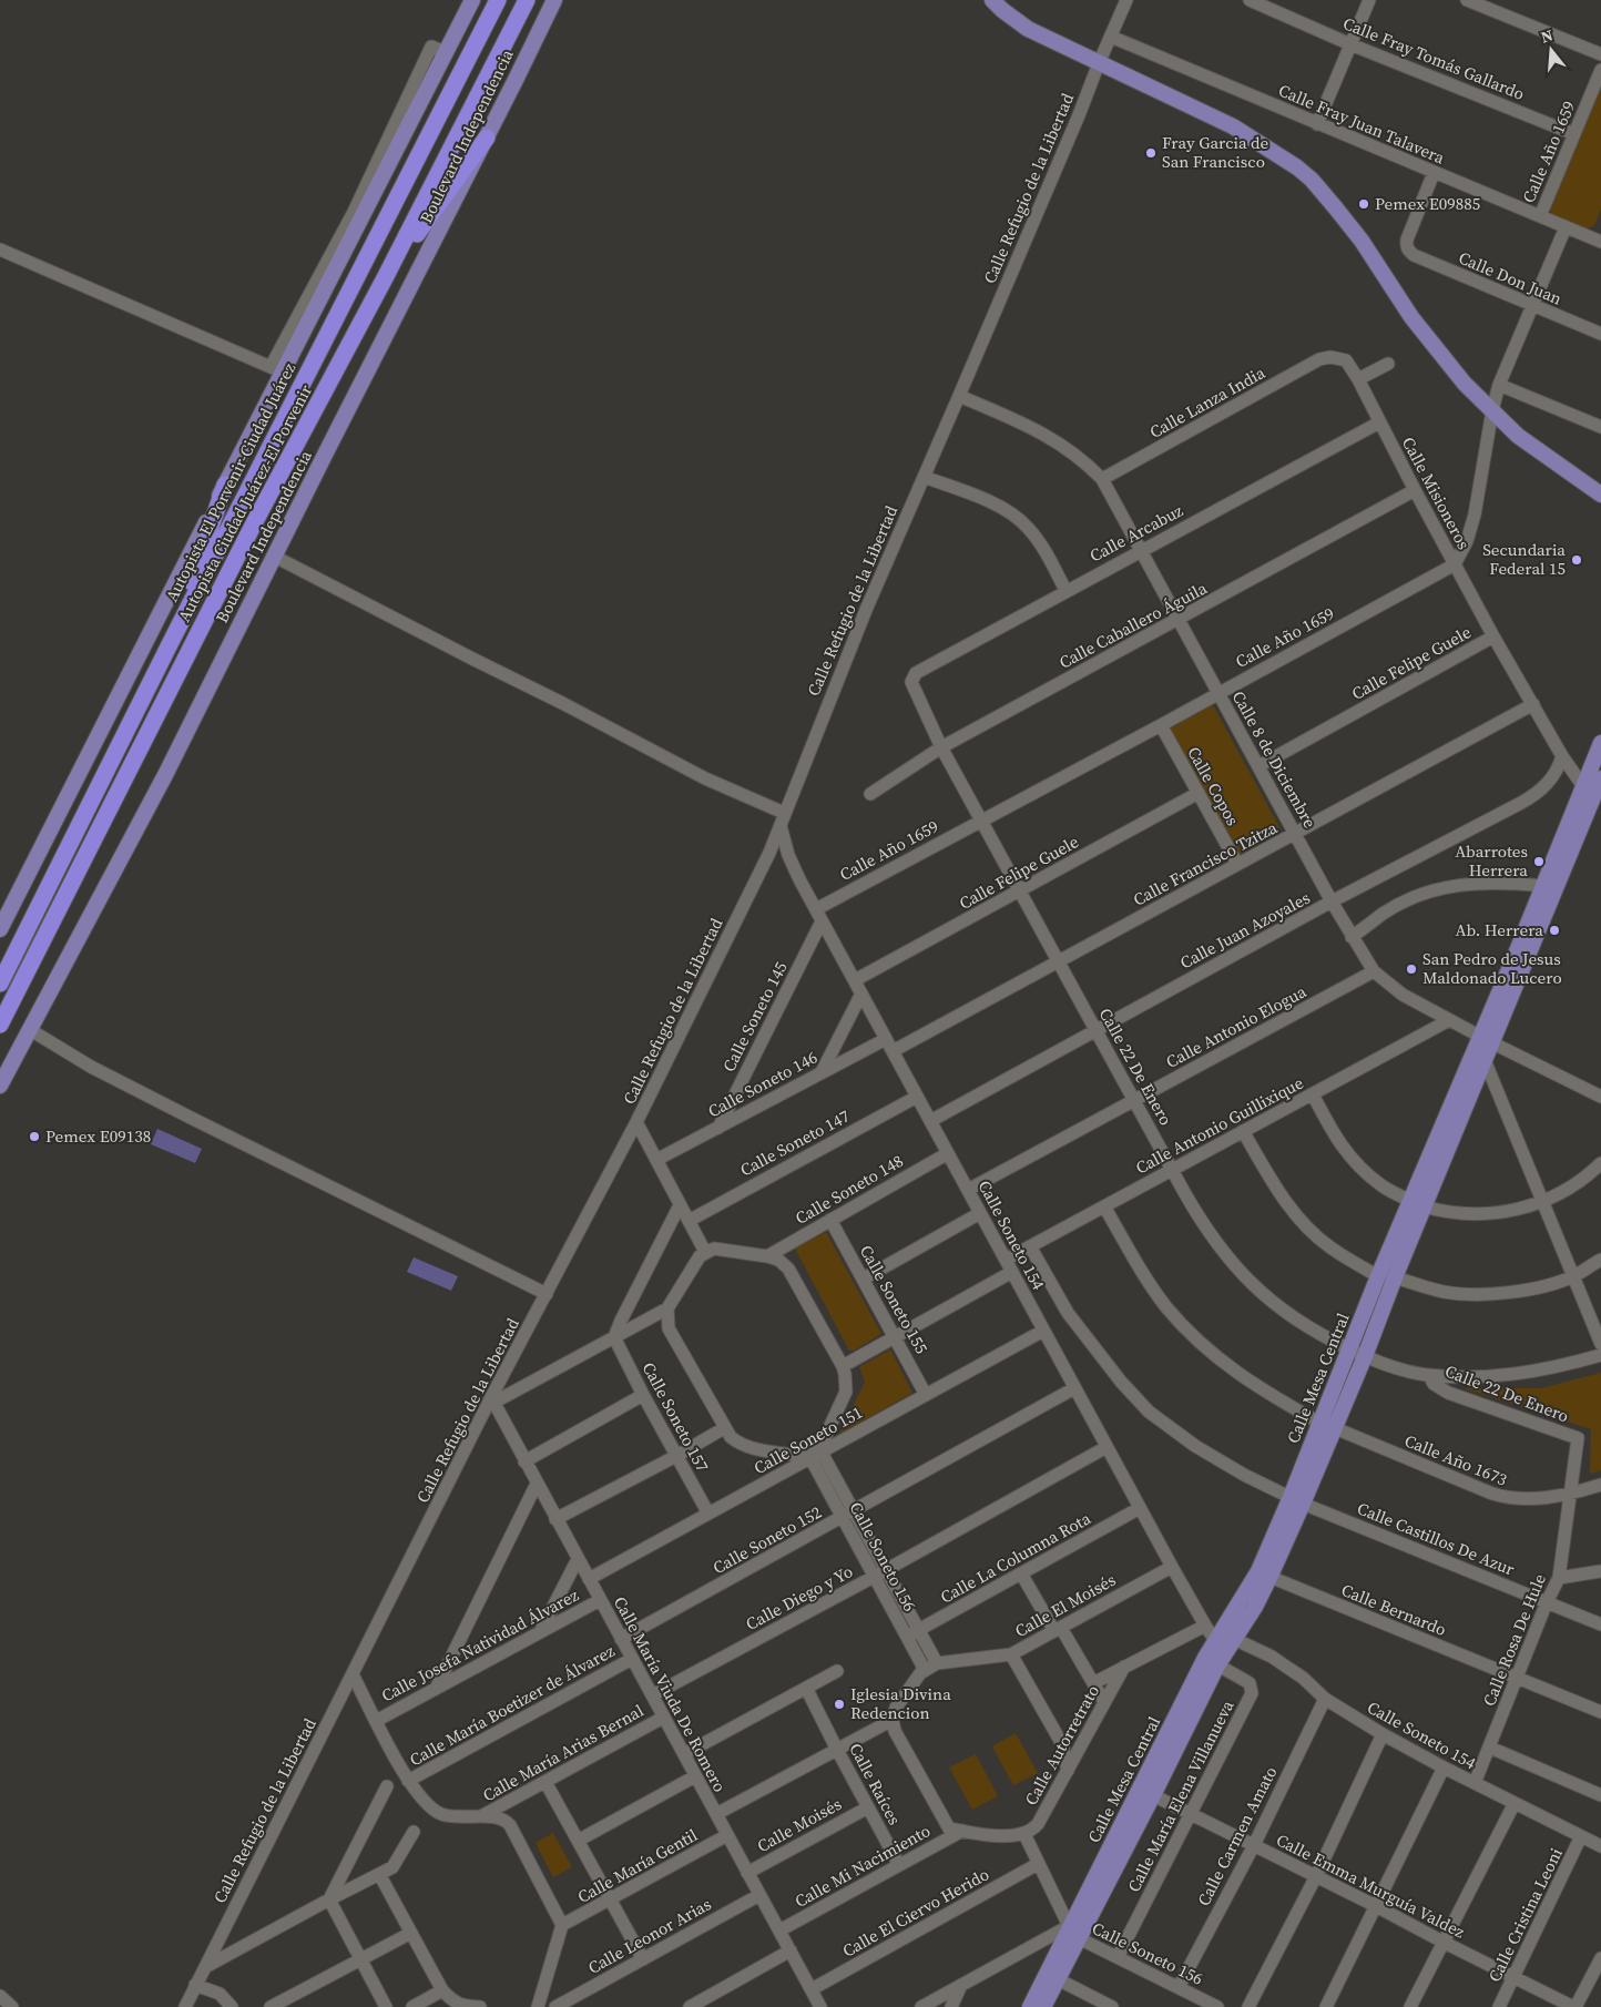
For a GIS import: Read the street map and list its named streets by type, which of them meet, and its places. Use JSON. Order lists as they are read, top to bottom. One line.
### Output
{"streets":{"highway":["Autopista El Porvenir-Ciudad Juárez","Autopista Ciudad Juárez-El Porvenir"],"main road":["Boulevard Independencia","Calle Mesa Central"],"street":["Calle Fray Tomás Gallardo","Calle Fray Juan Talavera","Calle Año 1659","Calle Refugio de la Libertad","Calle Don Juan","Calle Lanza India","Calle Misioneros","Calle Arcabuz","Calle Caballero Águila","Calle Felipe Guele","Calle 8 de Diciembre","Calle Copos","Calle Francisco Tzitza","Calle Juan Azoyales","Calle Soneto 145","Calle Antonio Elogua","Calle 22 De Enero","Calle Soneto 146","Calle Antonio Guillixique","Calle Soneto 147","Calle Soneto 148","Calle Soneto 154","Calle Soneto 155","Calle Soneto 157","Calle Soneto 151","Calle Año 1673","Calle Castillos De Azur","Calle Soneto 152","Calle Soneto 156","Calle La Columna Rota","Calle Diego y Yo","Calle El Moisés","Calle Bernardo","Calle Rosa De Hule","Calle Josefa Natividad Álvarez","Calle María Viuda De Romero","Calle María Boetizer de Álvarez","Calle Autorretrato","Calle María Arias Bernal","Calle Raíces","Calle María Elena Villanueva","Calle Moisés","Calle Carmen Amato","Calle María Gentil","Calle Mi Nacimiento","Calle Emma Murguía Valdez","Calle El Ciervo Herido","Calle Cristina Leoni","Calle Leonor Arias"]},"crossings":[["Calle Fray Tomás Gallardo","Calle Año 1659"],["Calle Fray Juan Talavera","Calle Año 1659"],["Calle Fray Juan Talavera","Calle Refugio de la Libertad"],["Calle Fray Juan Talavera","Calle Don Juan"],["Calle Año 1659","Calle Misioneros"],["Calle Año 1659","Calle 8 de Diciembre"],["Calle Año 1659","Calle Copos"],["Calle Año 1659","Calle 22 De Enero"],["Calle Año 1659","Calle Soneto 154"],["Calle Refugio de la Libertad","Calle 8 de Diciembre"],["Calle Refugio de la Libertad","Calle Soneto 154"],["Calle Refugio de la Libertad","Calle María Viuda De Romero"],["Calle Lanza India","Calle Misioneros"],["Calle Lanza India","Calle 8 de Diciembre"],["Calle Misioneros","Calle Arcabuz"],["Calle Misioneros","Calle Caballero Águila"],["Calle Misioneros","Calle Felipe Guele"],["Calle Misioneros","Calle Francisco Tzitza"],["Calle Misioneros","Calle Juan Azoyales"],["Calle Misioneros","Calle Mesa Central"],["Calle Arcabuz","Calle 8 de Diciembre"],["Calle Arcabuz","Calle 22 De Enero"],["Calle Caballero Águila","Calle 8 de Diciembre"],["Calle Caballero Águila","Calle 22 De Enero"],["Calle Felipe Guele","Calle 8 de Diciembre"],["Calle Felipe Guele","Calle Copos"],["Calle Felipe Guele","Calle 22 De Enero"],["Calle Felipe Guele","Calle Soneto 154"],["Calle 8 de Diciembre","Calle Francisco Tzitza"],["Calle 8 de Diciembre","Calle Juan Azoyales"],["Calle 8 de Diciembre","Calle Antonio Elogua"],["Calle 8 de Diciembre","Calle Antonio Guillixique"],["Calle 8 de Diciembre","Calle Mesa Central"],["Calle Copos","Calle Francisco Tzitza"],["Calle Francisco Tzitza","Calle 22 De Enero"],["Calle Francisco Tzitza","Calle Soneto 154"],["Calle Juan Azoyales","Calle 22 De Enero"],["Calle Juan Azoyales","Calle Soneto 154"],["Calle Soneto 145","Calle Soneto 146"],["Calle Soneto 145","Calle Soneto 154"],["Calle Antonio Elogua","Calle 22 De Enero"],["Calle Antonio Elogua","Calle Soneto 154"],["Calle 22 De Enero","Calle Antonio Guillixique"],["Calle 22 De Enero","Calle Mesa Central"],["Calle 22 De Enero","Calle Rosa De Hule"],["Calle Soneto 146","Calle Soneto 154"],["Calle Antonio Guillixique","Calle Soneto 154"],["Calle Antonio Guillixique","Calle Año 1673"],["Calle Antonio Guillixique","Calle Castillos De Azur"],["Calle Soneto 147","Calle Soneto 154"],["Calle Soneto 148","Calle Soneto 154"],["Calle Soneto 148","Calle Soneto 155"],["Calle Soneto 154","Calle Mesa Central"],["Calle Soneto 154","Calle Soneto 151"],["Calle Soneto 154","Calle Soneto 152"],["Calle Soneto 154","Calle La Columna Rota"],["Calle Soneto 154","Calle Diego y Yo"],["Calle Soneto 154","Calle El Moisés"],["Calle Soneto 154","Calle Rosa De Hule"],["Calle Soneto 154","Calle Autorretrato"],["Calle Soneto 154","Calle María Elena Villanueva"],["Calle Soneto 154","Calle Carmen Amato"],["Calle Soneto 154","Calle Cristina Leoni"],["Calle Soneto 155","Calle Soneto 151"],["Calle Mesa Central","Calle Año 1673"],["Calle Mesa Central","Calle Castillos De Azur"],["Calle Mesa Central","Calle Soneto 156"],["Calle Mesa Central","Calle Bernardo"],["Calle Mesa Central","Calle María Elena Villanueva"],["Calle Mesa Central","Calle Emma Murguía Valdez"],["Calle Soneto 157","Calle Soneto 151"],["Calle Soneto 151","Calle Soneto 156"],["Calle Soneto 151","Calle María Viuda De Romero"],["Calle Año 1673","Calle Rosa De Hule"],["Calle Castillos De Azur","Calle Rosa De Hule"],["Calle Soneto 152","Calle Soneto 156"],["Calle Soneto 152","Calle María Viuda De Romero"],["Calle Soneto 156","Calle La Columna Rota"],["Calle Soneto 156","Calle Diego y Yo"],["Calle Soneto 156","Calle El Moisés"],["Calle Soneto 156","Calle Autorretrato"],["Calle Soneto 156","Calle María Elena Villanueva"],["Calle Soneto 156","Calle Carmen Amato"],["Calle Soneto 156","Calle Mi Nacimiento"],["Calle Soneto 156","Calle El Ciervo Herido"],["Calle Diego y Yo","Calle María Viuda De Romero"],["Calle El Moisés","Calle Autorretrato"],["Calle El Moisés","Calle Mi Nacimiento"],["Calle Bernardo","Calle Rosa De Hule"],["Calle Josefa Natividad Álvarez","Calle María Viuda De Romero"],["Calle María Viuda De Romero","Calle María Boetizer de Álvarez"],["Calle María Viuda De Romero","Calle María Arias Bernal"],["Calle María Viuda De Romero","Calle Moisés"],["Calle María Viuda De Romero","Calle María Gentil"],["Calle María Viuda De Romero","Calle Mi Nacimiento"],["Calle María Viuda De Romero","Calle El Ciervo Herido"],["Calle María Viuda De Romero","Calle Leonor Arias"],["Calle Autorretrato","Calle Mi Nacimiento"],["Calle Raíces","Calle Moisés"],["Calle Raíces","Calle Mi Nacimiento"],["Calle María Elena Villanueva","Calle Emma Murguía Valdez"],["Calle Carmen Amato","Calle Emma Murguía Valdez"],["Calle Emma Murguía Valdez","Calle Cristina Leoni"]],"places":["Fray Garcia de San Francisco","Pemex E09885","Secundaria Federal 15","Abarrotes Herrera","Ab. Herrera","San Pedro de Jesus Maldonado Lucero","Pemex E09138","Iglesia Divina Redencion"],"north":"top"}
